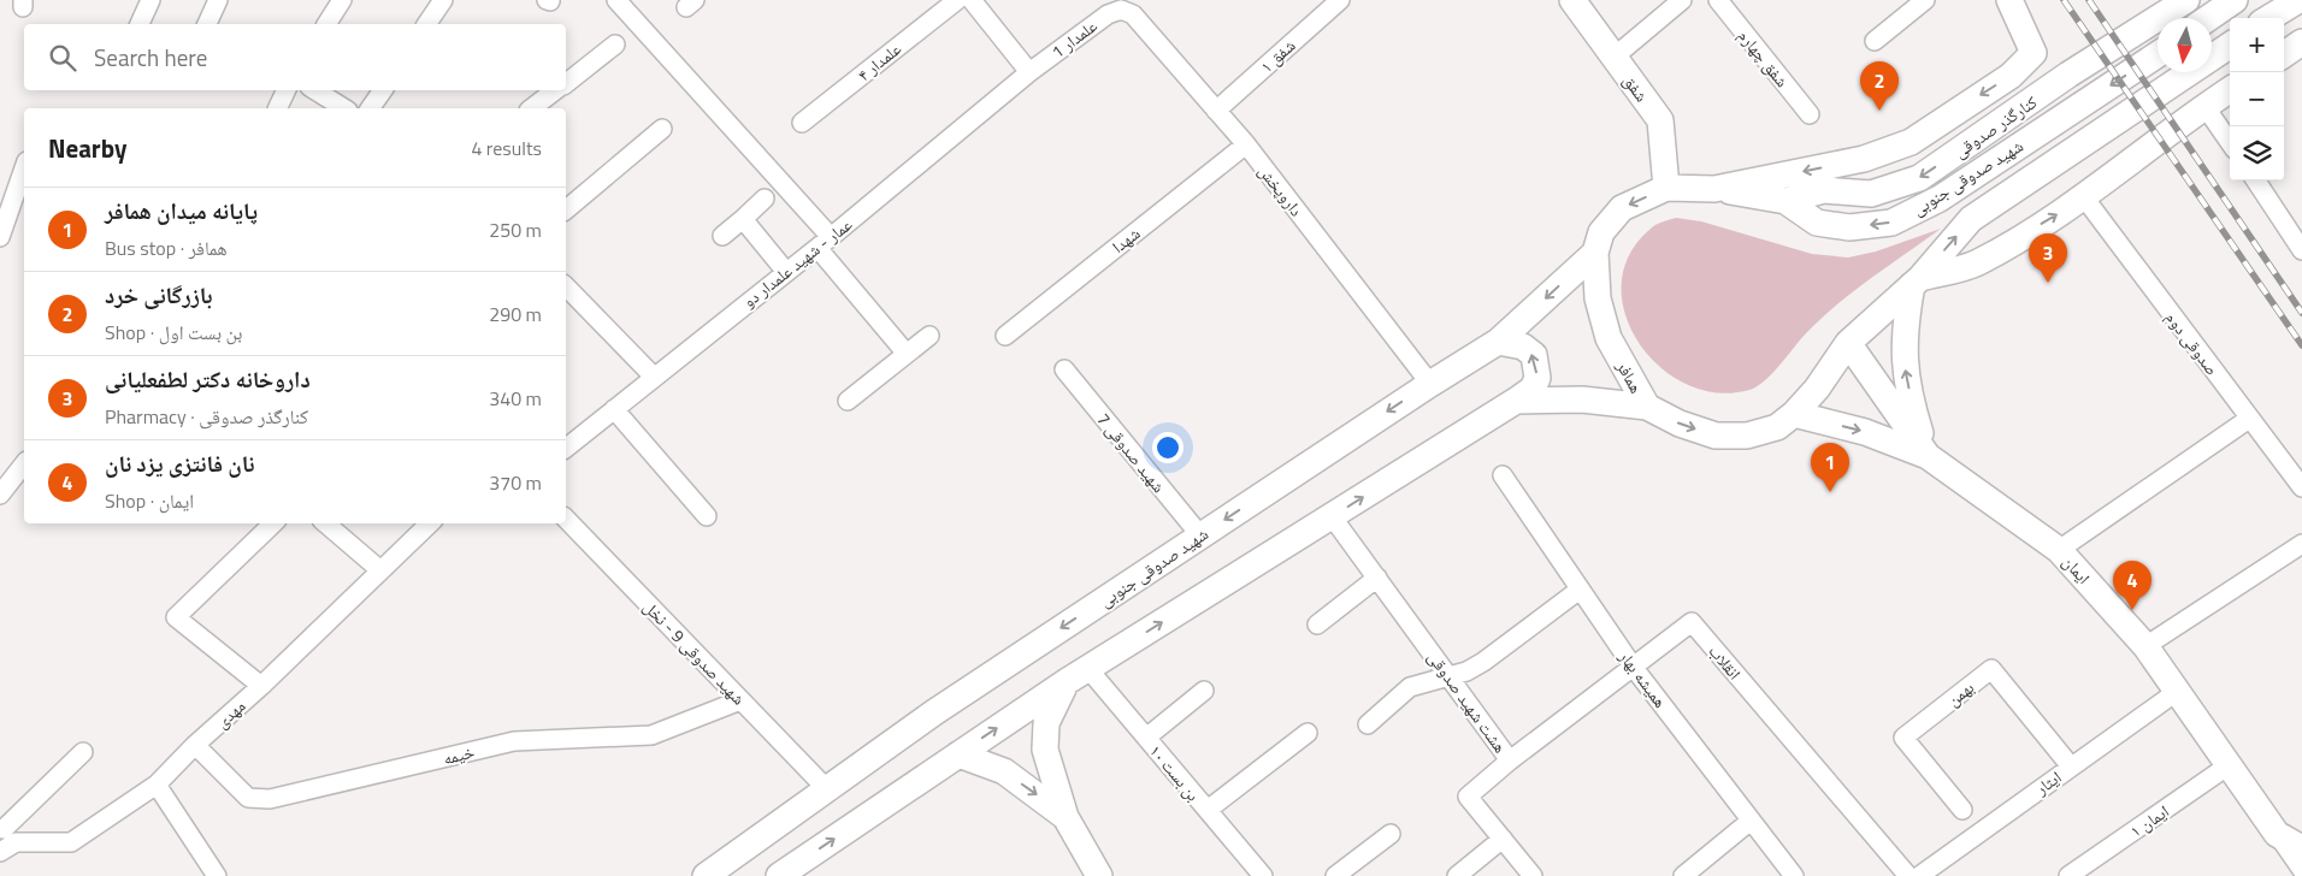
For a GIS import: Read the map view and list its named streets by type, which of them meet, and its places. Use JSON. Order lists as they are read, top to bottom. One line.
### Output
{"streets":{"main road":["شفق","کنارگذر صدوقی","شهید صدوقی جنوبی","همافر","ایمان"],"street":["علمدار 1","شفق ۱","شفق چهارم","علمدار ۴","داروپخش","شهدا","عمار - شهید علمدار دو","صدوقی دوم","شهید صدوقی 7","شهید صدوقی 9 - نخل","انقلاب","همیشه بهار","بهمن","هشت شهید صدوقی","مهدی","خیمه","بن بست ۱۰","ایثار","ایمان ۱"]},"crossings":[["علمدار 1","داروپخش"],["علمدار 1","عمار - شهید علمدار دو"],["شفق ۱","داروپخش"],["شفق","همافر"],["کنارگذر صدوقی","شهید صدوقی جنوبی"],["شهید صدوقی جنوبی","داروپخش"],["شهید صدوقی جنوبی","همافر"],["شهید صدوقی جنوبی","شهید صدوقی 7"],["شهید صدوقی جنوبی","شهید صدوقی 9 - نخل"],["داروپخش","شهدا"],["همافر","ایمان"],["ایمان","ایثار"],["ایمان","ایمان ۱"],["شهید صدوقی 9 - نخل","خیمه"],["انقلاب","همیشه بهار"],["انقلاب","هشت شهید صدوقی"],["بهمن","ایثار"],["مهدی","خیمه"]],"north":"bottom","page":{"map_buttons":["+","−"],"search":"Search here","pins":["2","3","1","4"],"heading":["Nearby","4 results"],"list":[{"mark":"1","name":"پایانه میدان همافر","note":"Bus stop · همافر","value":"250 m"},{"mark":"2","name":"بازرگانی خرد","note":"Shop · بن بست اول","value":"290 m"},{"mark":"3","name":"داروخانه دکتر لطفعلیانی","note":"Pharmacy · کنارگذر صدوقی","value":"340 m"},{"mark":"4","name":"نان فانتزی یزد نان","note":"Shop · ایمان","value":"370 m"}]}}
